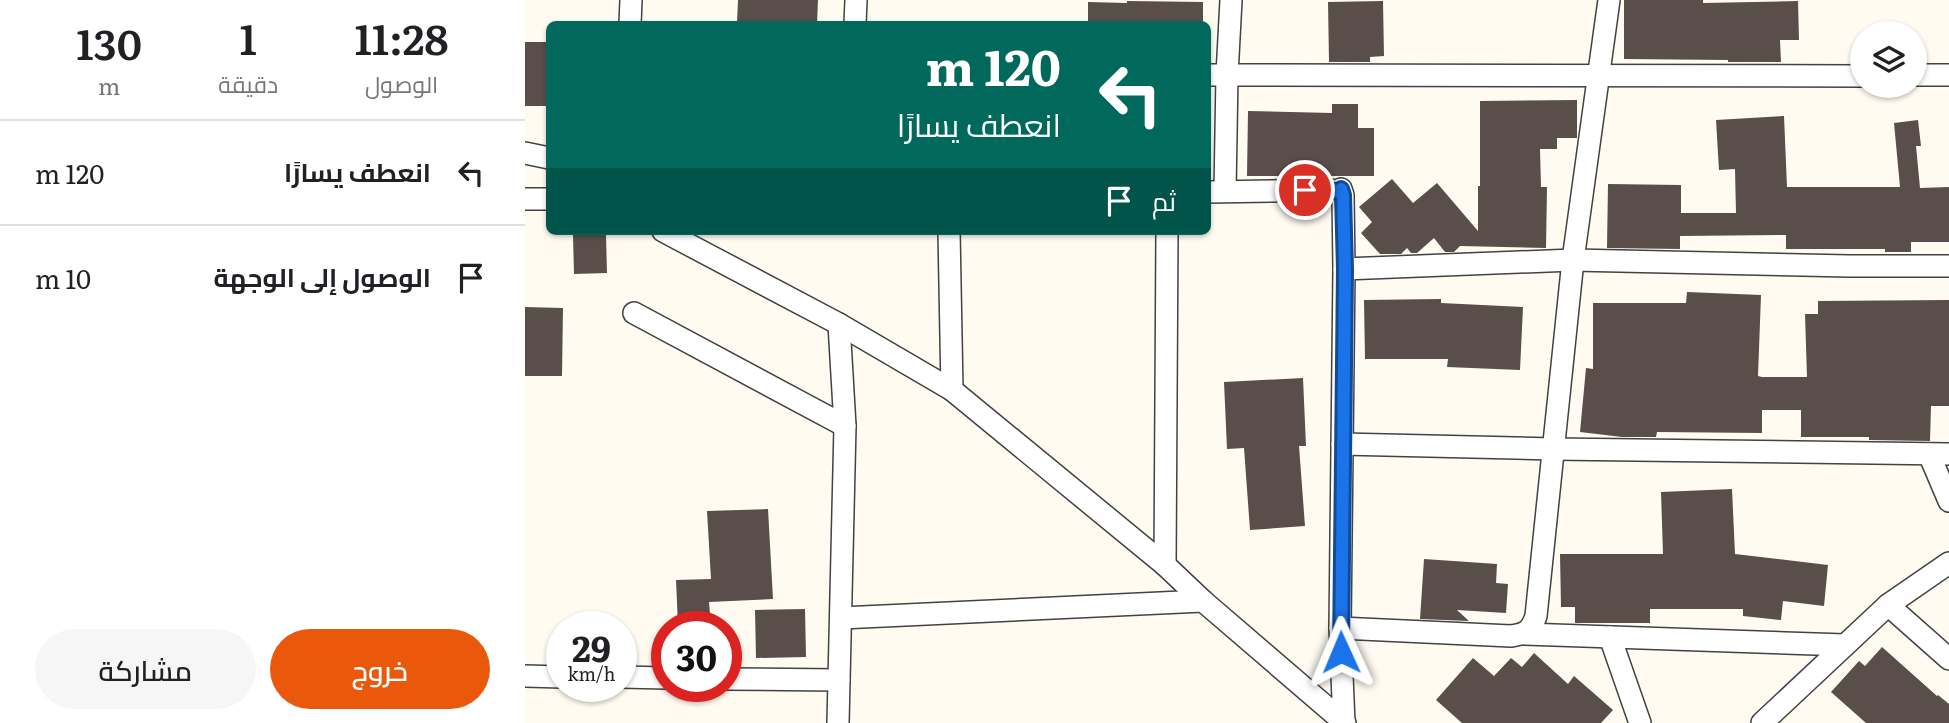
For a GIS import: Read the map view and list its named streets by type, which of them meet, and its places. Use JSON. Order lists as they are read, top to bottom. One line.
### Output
{"page":{"eta":["11:28","الوصول","1","دقيقة","130","m"],"turn":["120 m","انعطف يسارًا"],"list":[{"name":"انعطف يسارًا","value":"120 m"},{"name":"الوصول إلى الوجهة","value":"10 m"}],"then":"ثم","speed":"29 km/h","limit":"30","buttons":["خروج","مشاركة"]}}
